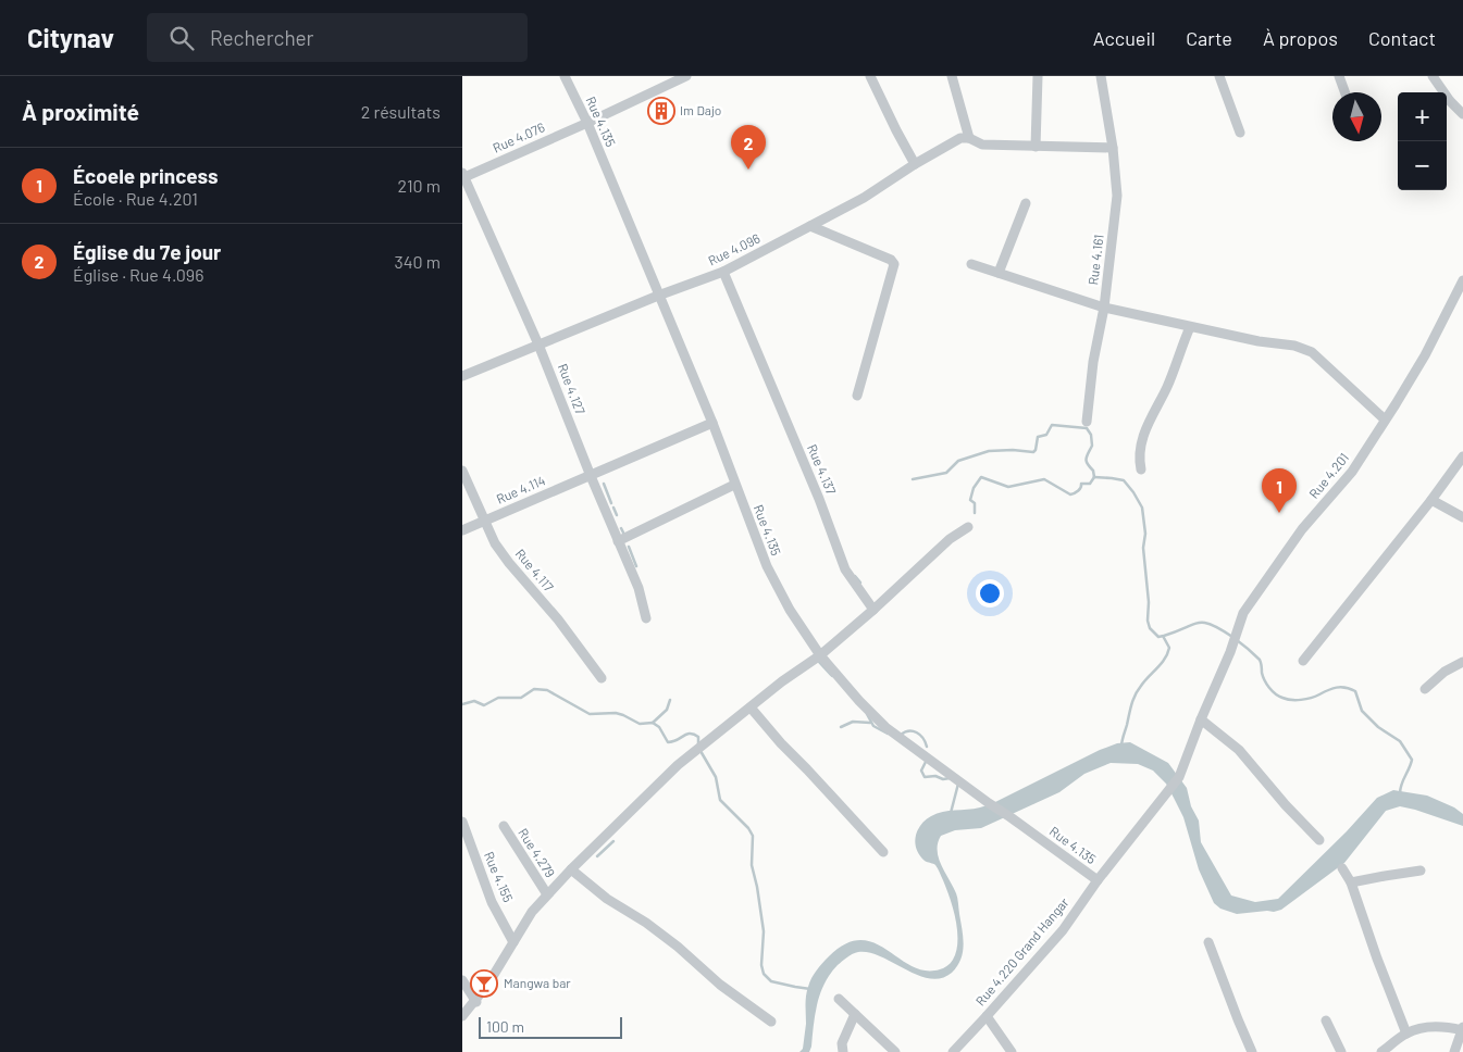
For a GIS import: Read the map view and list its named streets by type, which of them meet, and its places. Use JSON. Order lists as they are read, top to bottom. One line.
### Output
{"streets":{"street":["Rue 4.135","Rue 4.076","Rue 4.096","Rue 4.161","Rue 4.127","Rue 4.137","Rue 4.201","Rue 4.114","Rue 4.117","Rue 4.279","Rue 4.155","Rue 4.220 Grand Hangar"]},"crossings":[["Rue 4.135","Rue 4.076"],["Rue 4.135","Rue 4.096"],["Rue 4.135","Rue 4.114"],["Rue 4.135","Rue 4.220 Grand Hangar"],["Rue 4.076","Rue 4.127"],["Rue 4.096","Rue 4.127"],["Rue 4.096","Rue 4.137"],["Rue 4.127","Rue 4.114"],["Rue 4.201","Rue 4.220 Grand Hangar"],["Rue 4.114","Rue 4.117"]],"places":{"building":["Im Dajo"],"bar":["Mangwa bar"]},"scale_bar":"100 m","north":"bottom","page":{"header":"Citynav","search":"Rechercher","nav":["Accueil","Carte","À propos","Contact"],"heading":["À proximité","2 résultats"],"map_buttons":["+","−"],"pins":["2","1"],"list":[{"mark":"1","name":"Écoele princess","note":"École · Rue 4.201","value":"210 m"},{"mark":"2","name":"Église du 7e jour","note":"Église · Rue 4.096","value":"340 m"}],"scale":"100 m"}}
